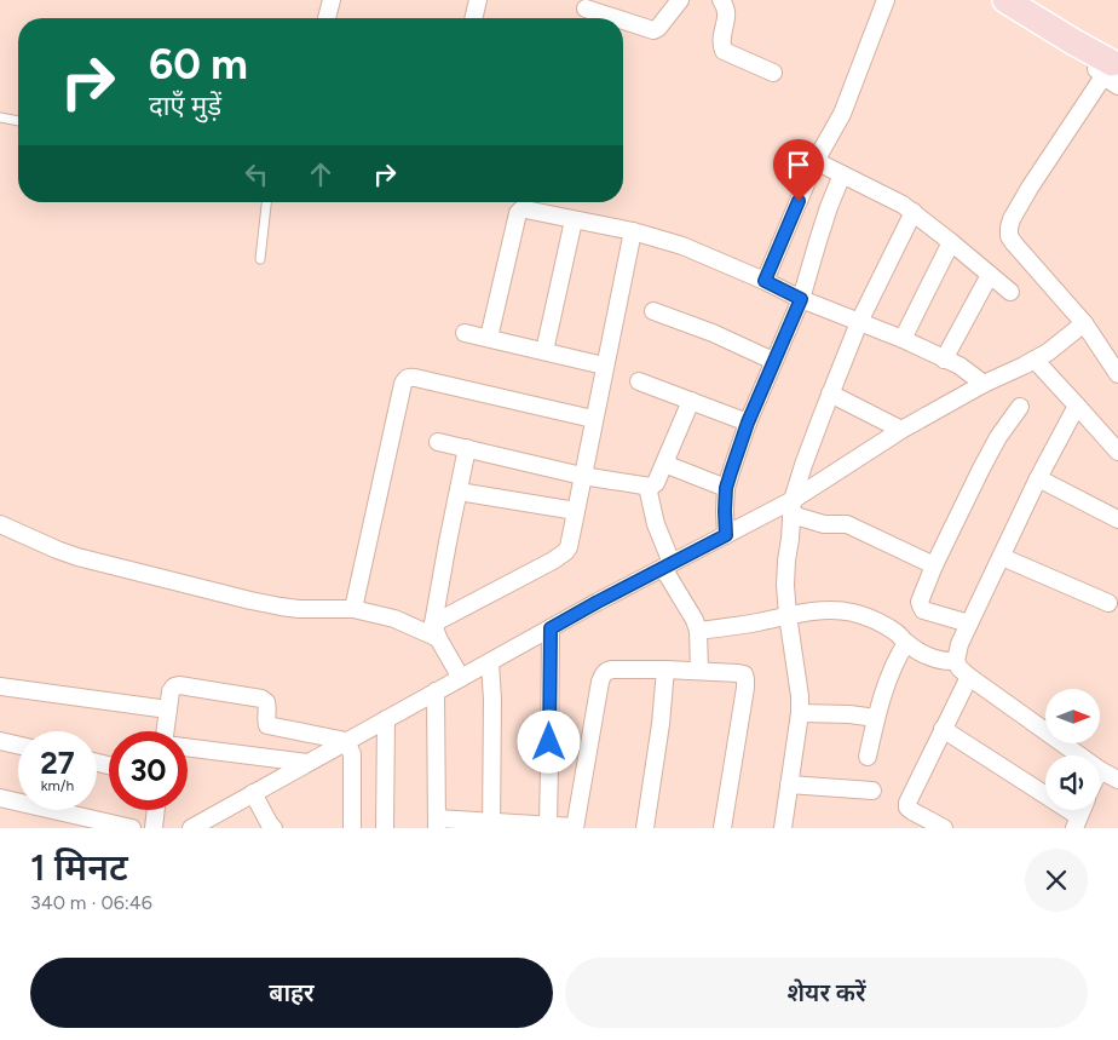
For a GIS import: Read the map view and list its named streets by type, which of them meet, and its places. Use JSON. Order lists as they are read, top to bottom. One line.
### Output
{"north":"right","page":{"turn":["60 m","दाएँ मुड़ें"],"speed":"27 km/h","limit":"30","heading":["1 मिनट","340 m · 06:46"],"buttons":["बाहर","शेयर करें"]}}
